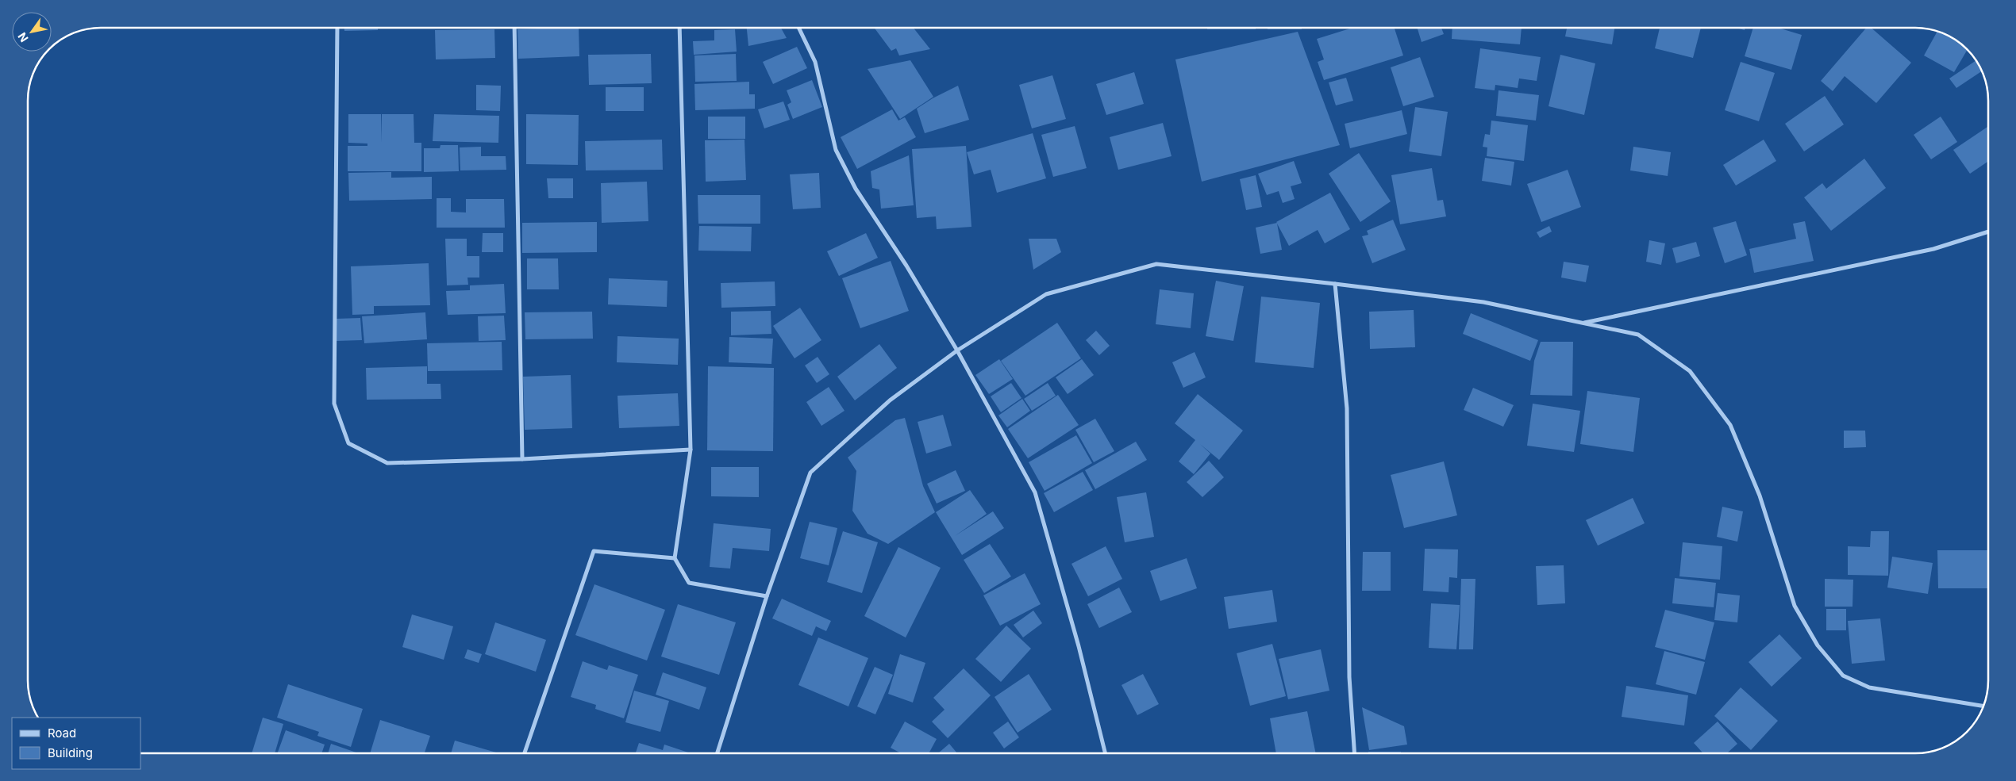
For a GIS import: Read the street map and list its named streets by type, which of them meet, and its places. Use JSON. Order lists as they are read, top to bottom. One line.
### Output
{"legend":["Road","Building"],"north":"bottom left"}
